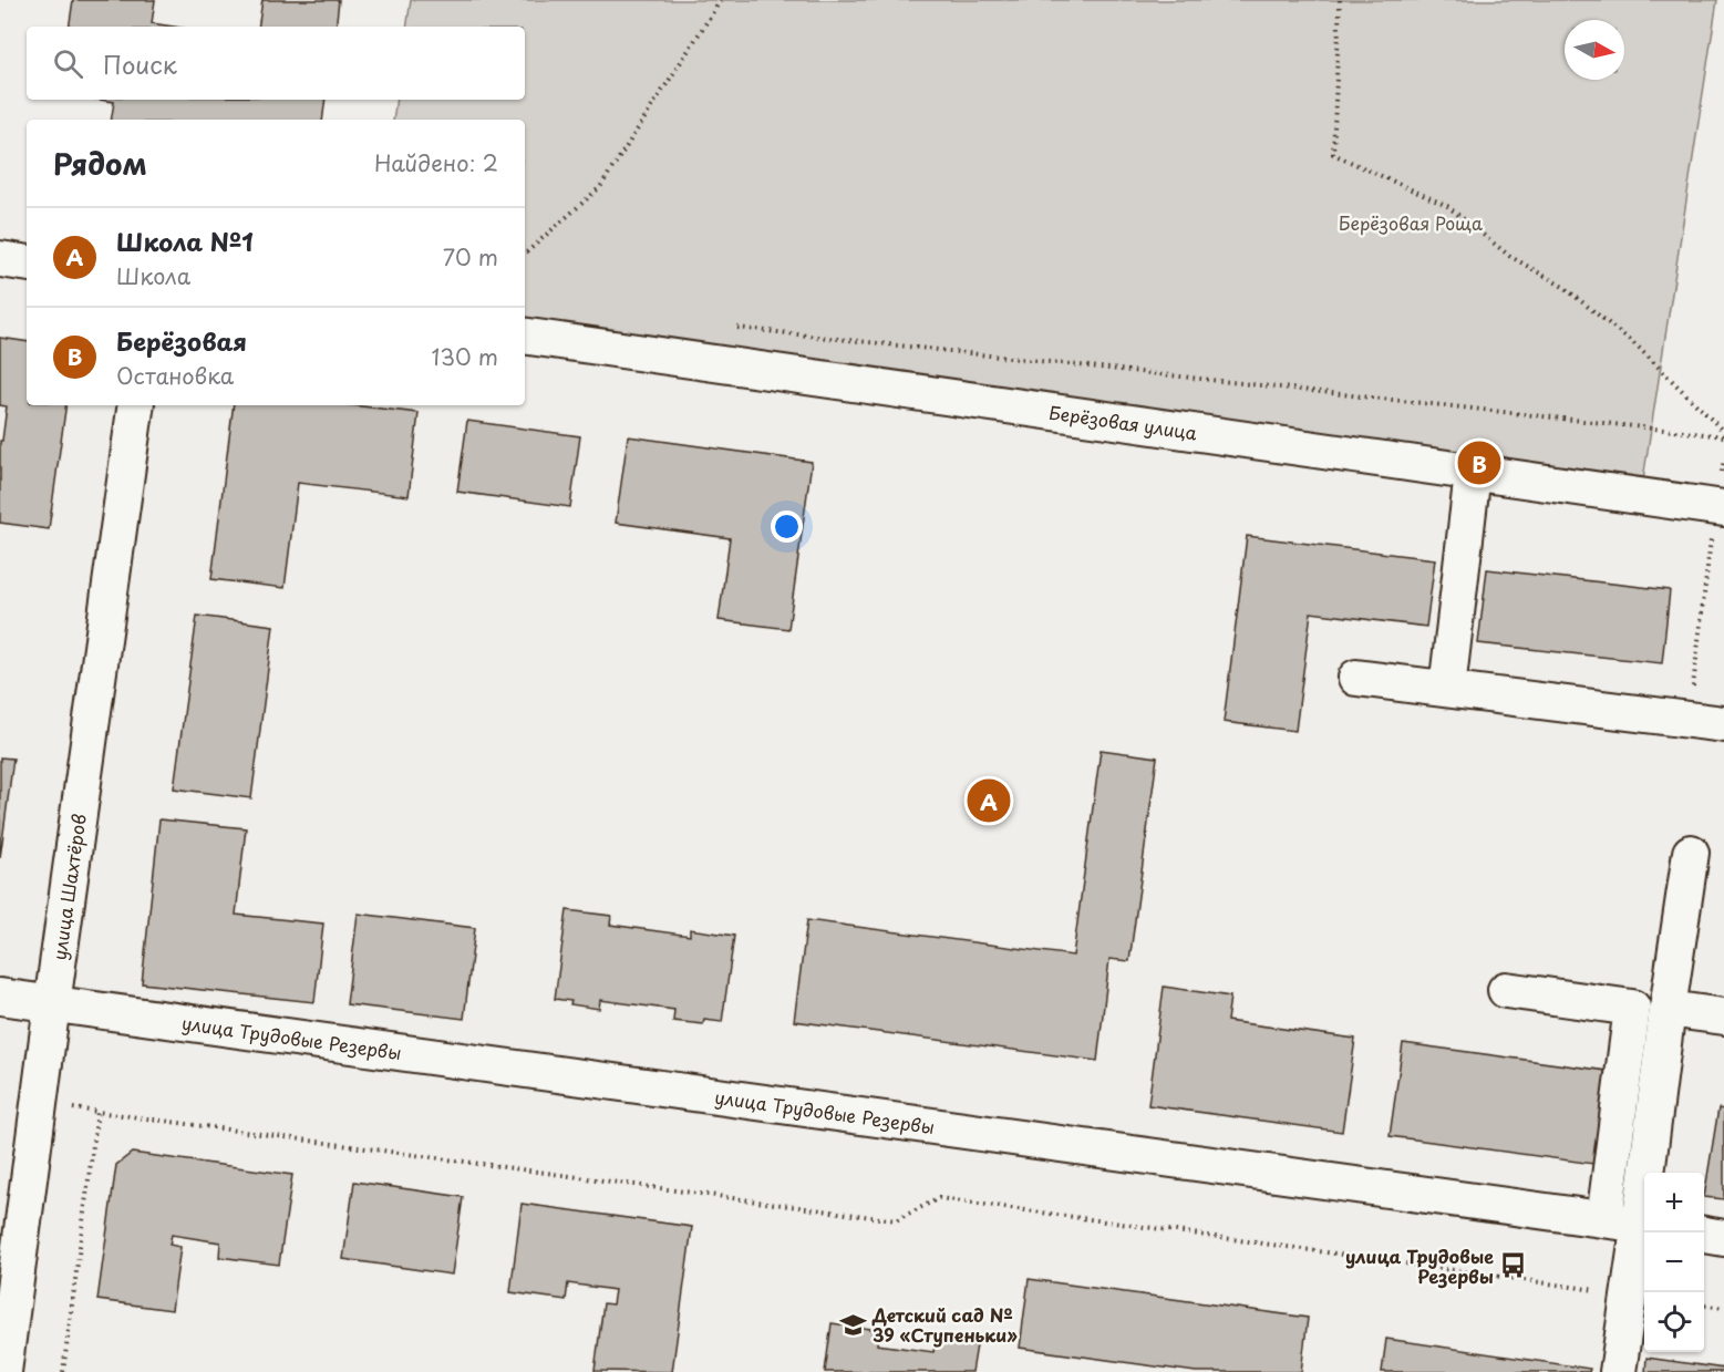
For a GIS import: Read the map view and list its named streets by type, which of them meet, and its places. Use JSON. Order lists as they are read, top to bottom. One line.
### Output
{"streets":{"street":["Берёзовая улица","улица Шахтёров","улица Трудовые Резервы"]},"crossings":[["улица Шахтёров","улица Трудовые Резервы"]],"parks":["Берёзовая Роща"],"places":{"bus stop":["улица Трудовые Резервы"],"school or university":["Детский сад № 39 «Ступеньки»"]},"north":"right","page":{"search":"Поиск","heading":["Рядом","Найдено: 2"],"list":[{"mark":"A","name":"Школа №1","note":"Школа","value":"70 m"},{"mark":"B","name":"Берёзовая","note":"Остановка","value":"130 m"}],"pins":["B","A"],"map_buttons":["+","−"]}}
